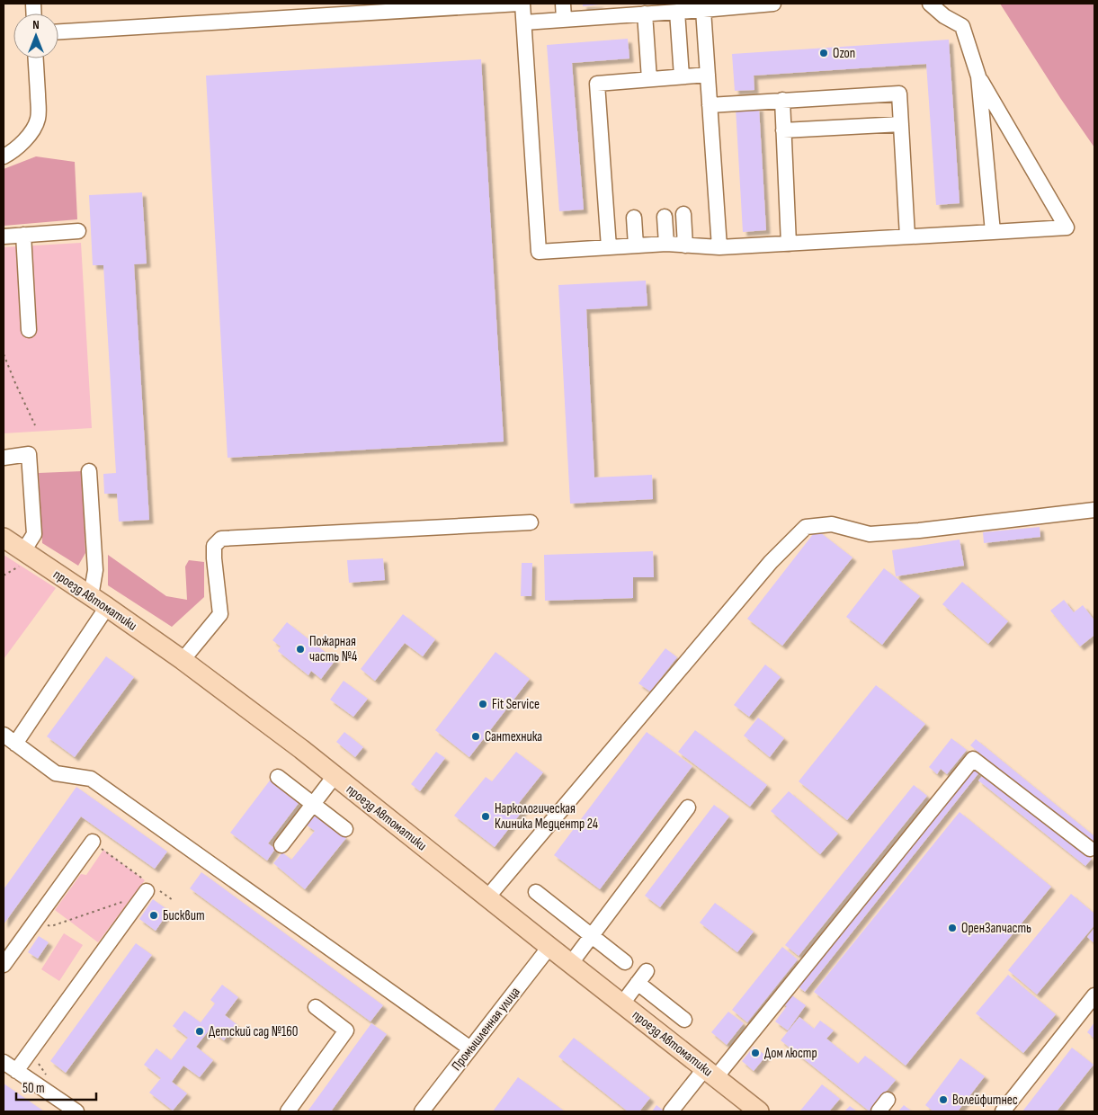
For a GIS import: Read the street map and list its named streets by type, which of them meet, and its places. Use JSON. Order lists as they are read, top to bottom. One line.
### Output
{"streets":{"main road":["проезд Автоматики"],"street":["Промышленная улица"]},"crossings":[["проезд Автоматики","Промышленная улица"]],"places":["Ozon","Пожарная часть №4","Fit Service","Сантехника","Наркологическая Клиника Медцентр 24","Бисквит","ОренЗапчасть","Детский сад №160","Дом люстр","Волейфитнес"],"scale_bar":"50 m","north":"top"}
